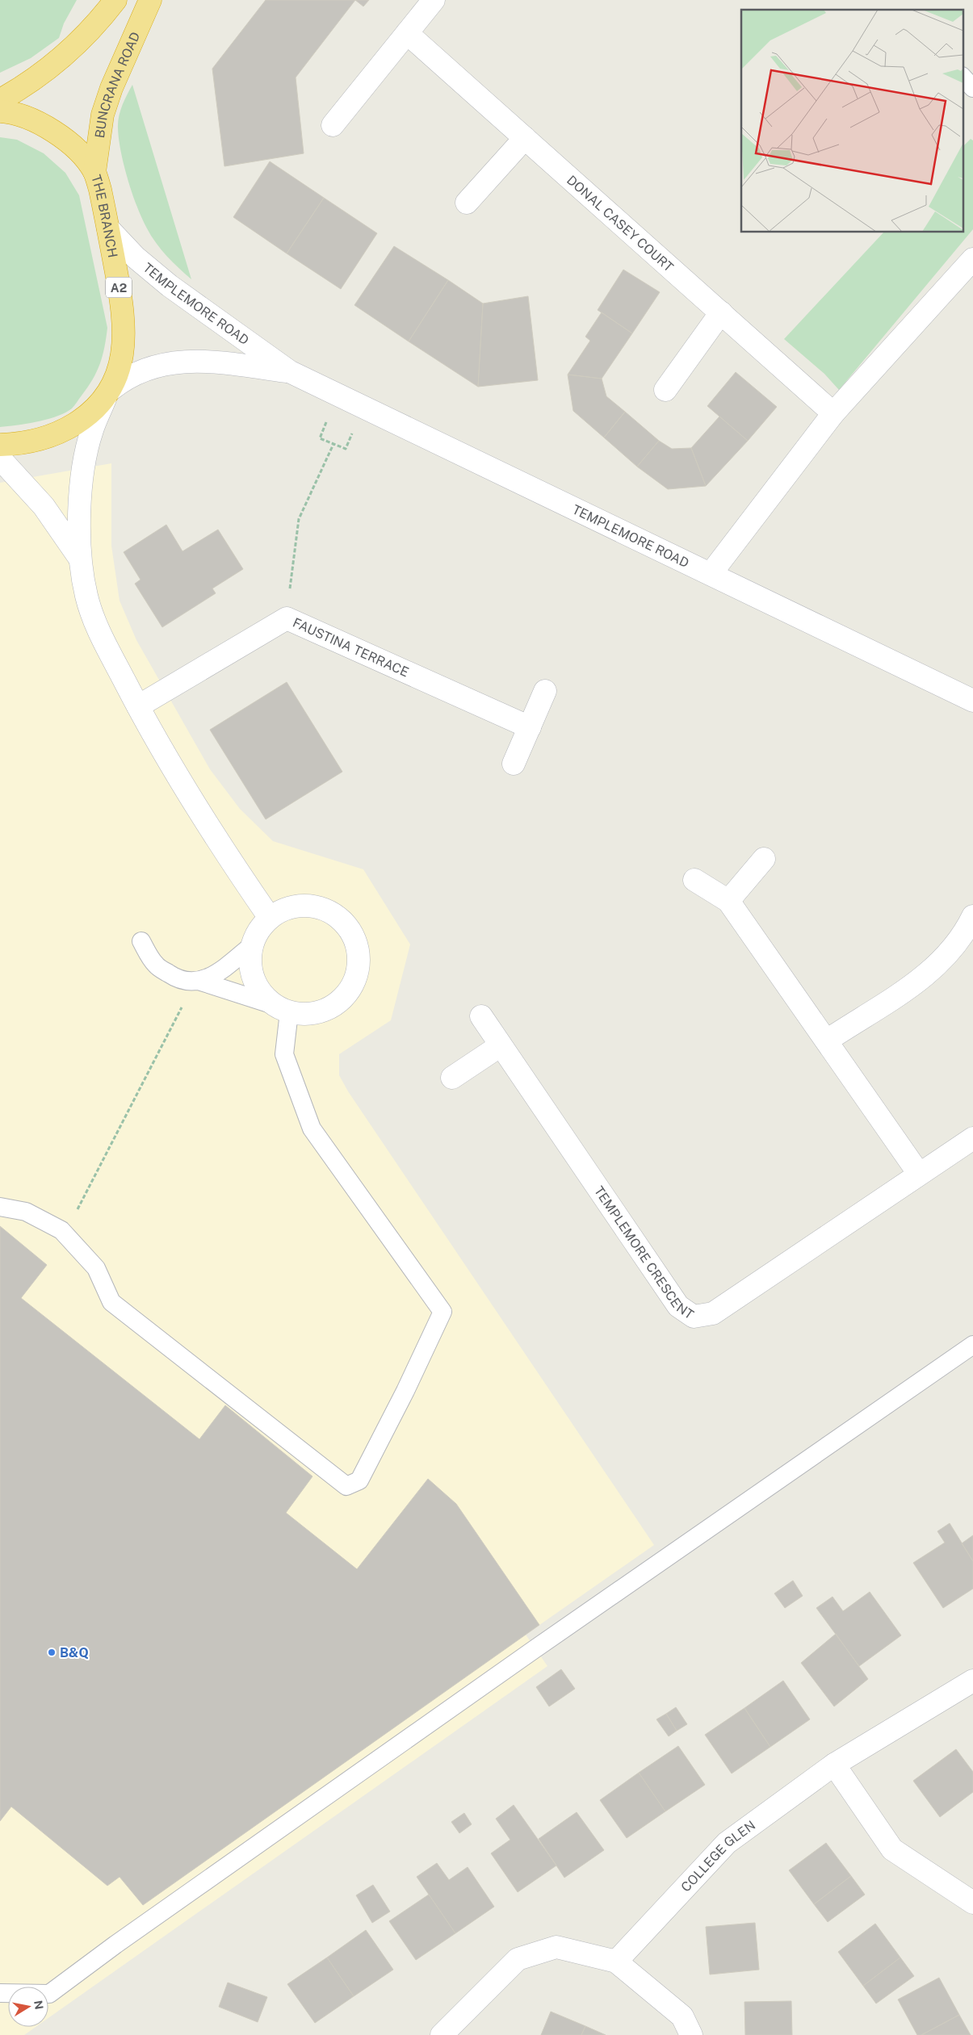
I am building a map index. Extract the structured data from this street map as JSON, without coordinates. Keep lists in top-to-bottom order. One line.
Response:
{"streets":{"highway":["BUNCRANA ROAD","THE BRANCH","A2"],"street":["DONAL CASEY COURT","TEMPLEMORE ROAD","FAUSTINA TERRACE","TEMPLEMORE CRESCENT","COLLEGE GLEN"]},"crossings":[["BUNCRANA ROAD","THE BRANCH"],["THE BRANCH","TEMPLEMORE ROAD"]],"places":["B&Q"],"north":"right"}
